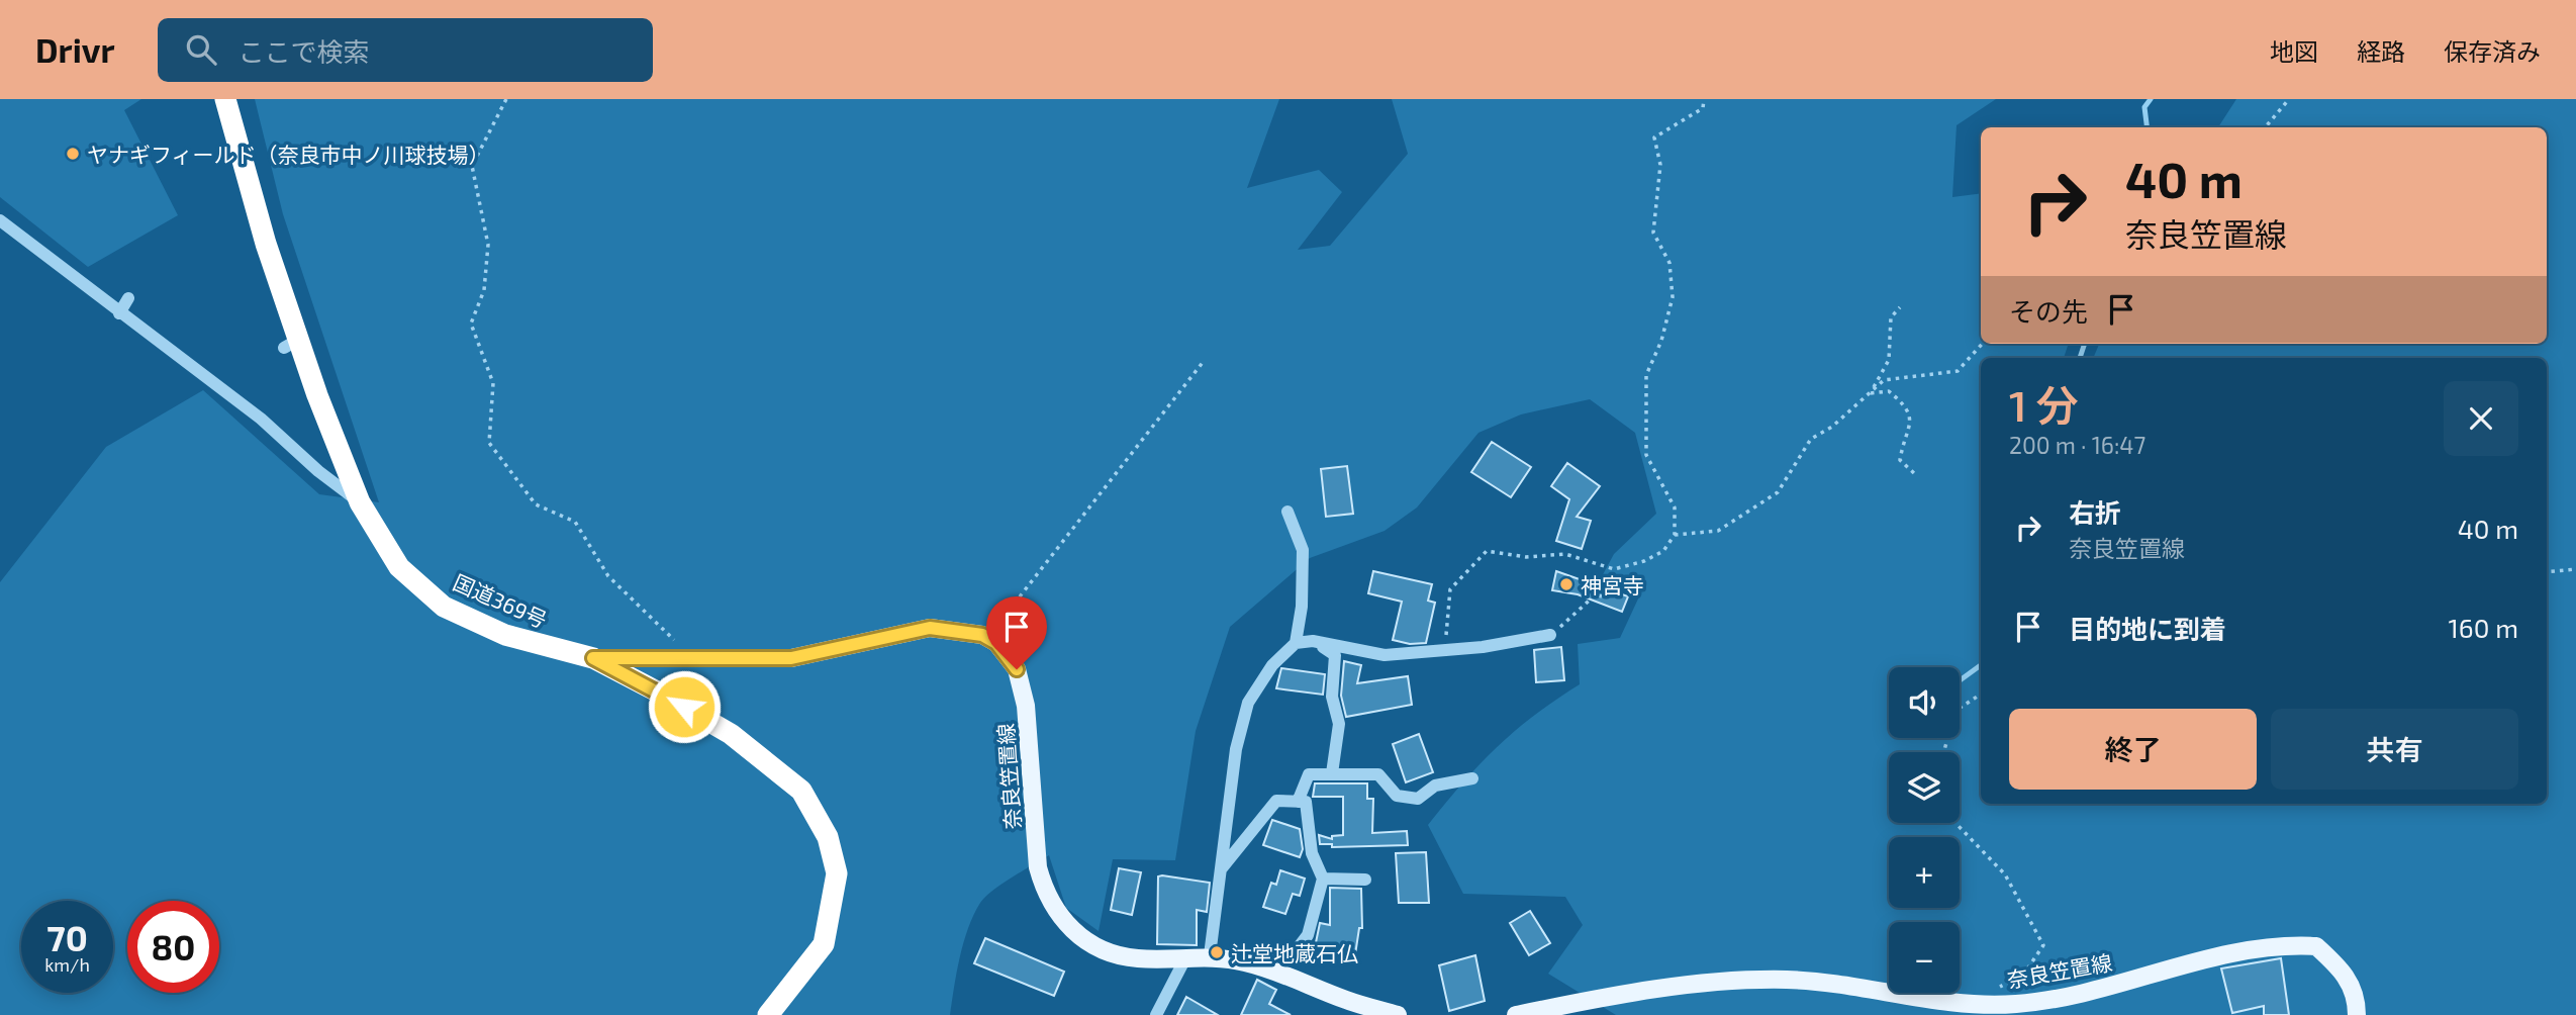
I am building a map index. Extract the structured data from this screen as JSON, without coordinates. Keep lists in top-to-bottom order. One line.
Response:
{"streets":{"highway":["国道369号"],"main road":["奈良笠置線"]},"places":["ヤナギフィールド（奈良市中ノ川球技場）","神宮寺","辻堂地蔵石仏"],"page":{"header":"Drivr","search":"ここで検索","nav":["地図","経路","保存済み"],"turn":["40 m","奈良笠置線"],"then":"その先","heading":["1 分","200 m · 16:47"],"list":[{"name":"右折","note":"奈良笠置線","value":"40 m"},{"name":"目的地に到着","value":"160 m"}],"map_buttons":["+","−"],"buttons":["終了","共有"],"speed":"70 km/h","limit":"80"}}
